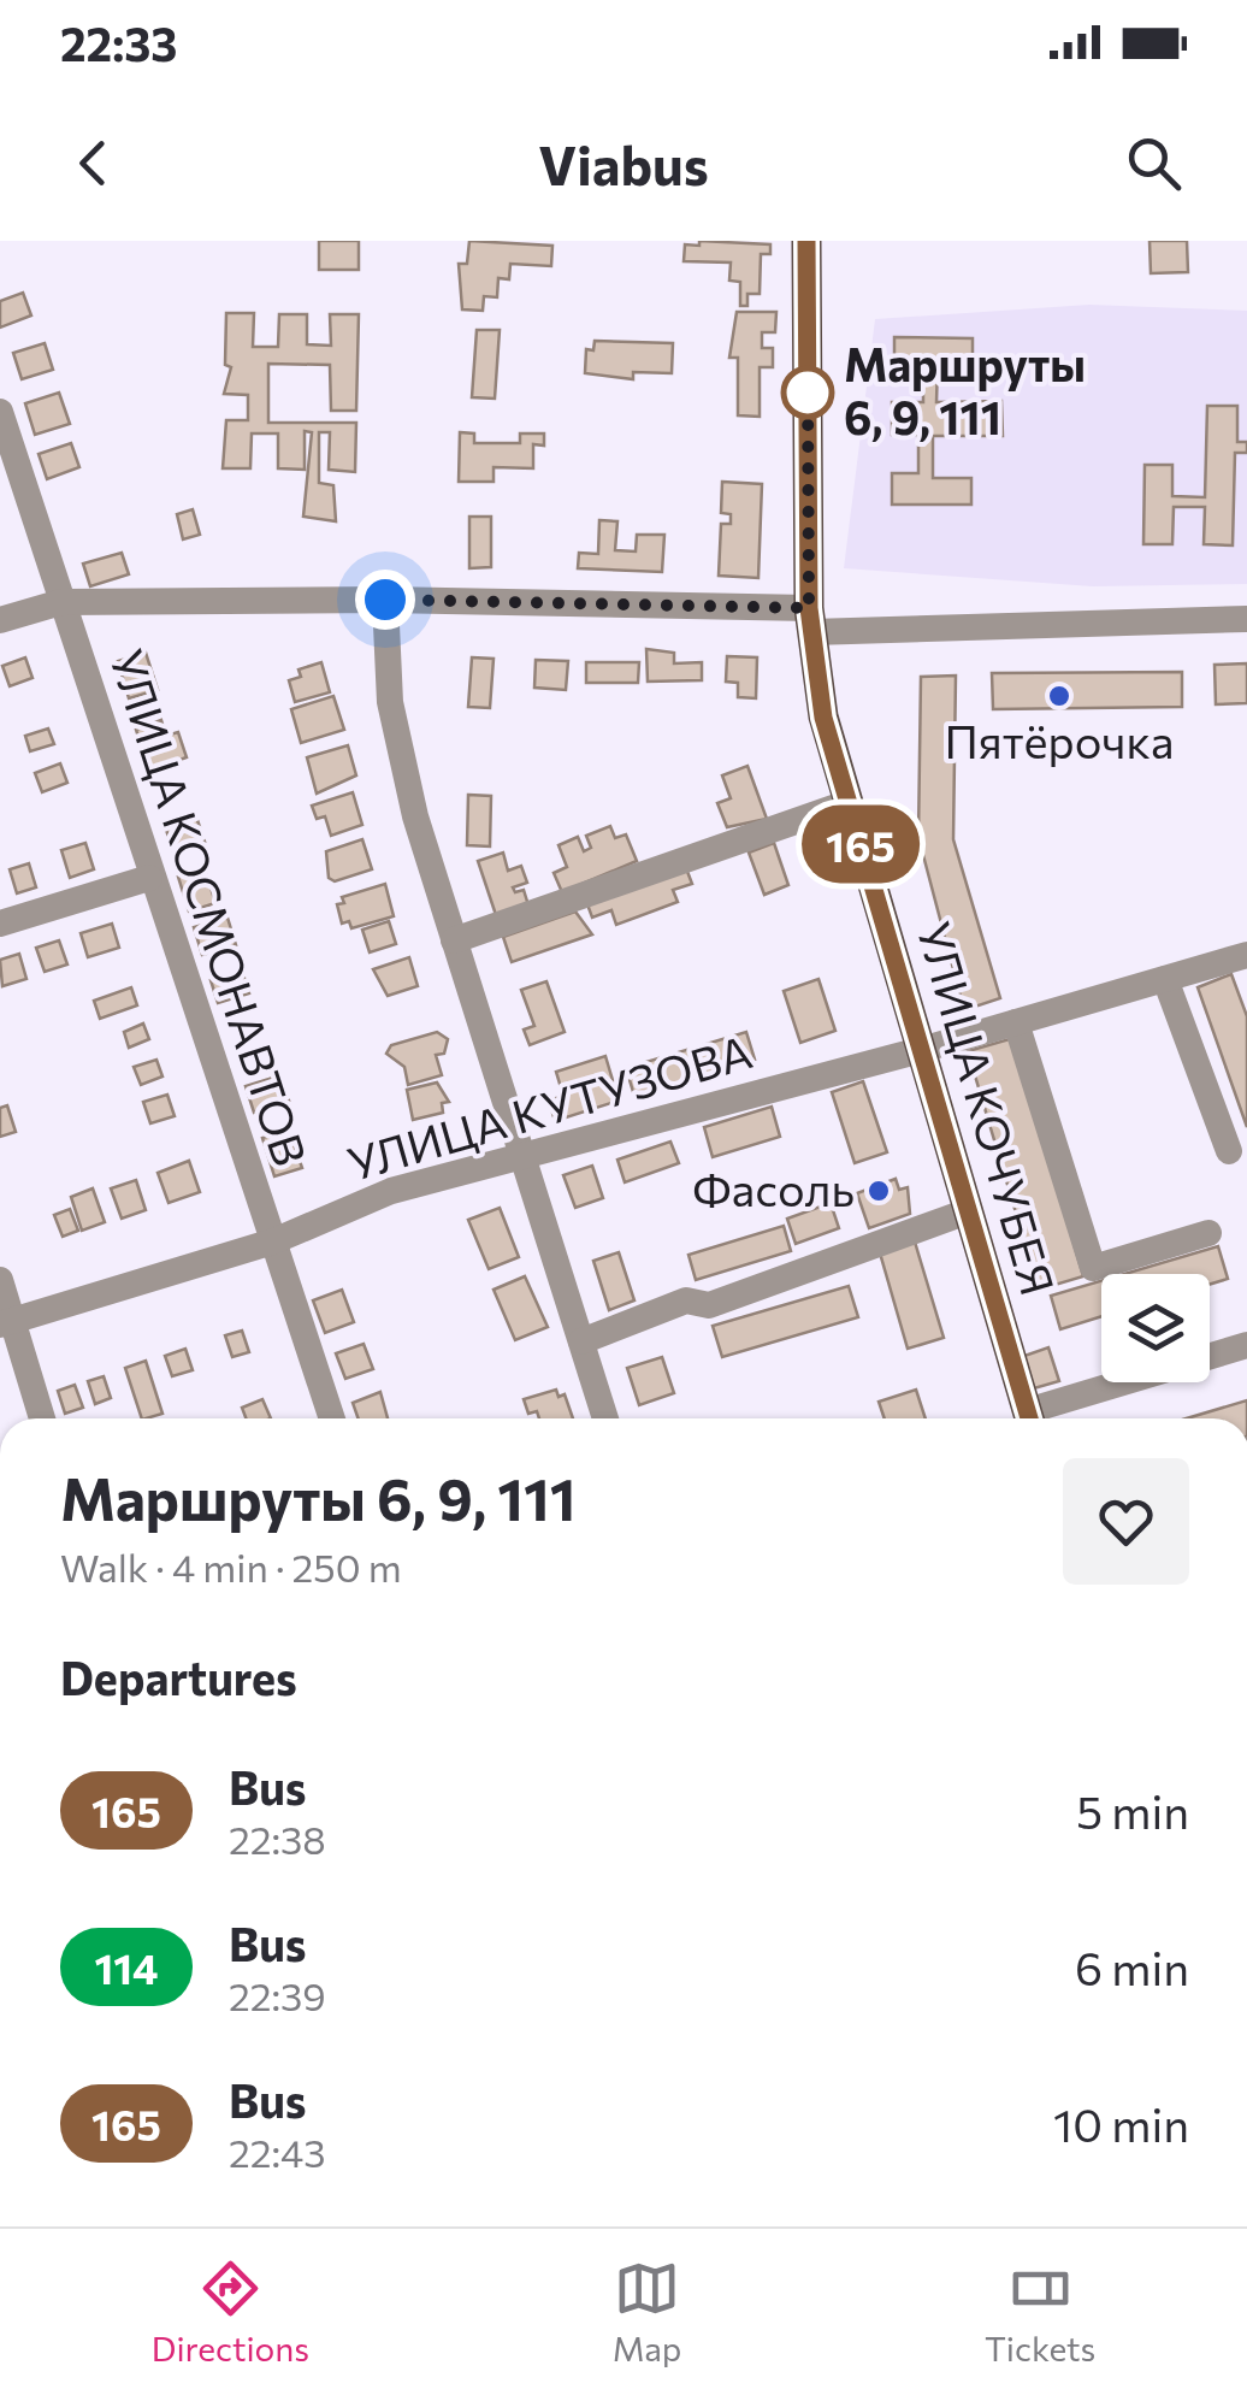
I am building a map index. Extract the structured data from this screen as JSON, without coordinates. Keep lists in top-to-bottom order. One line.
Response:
{"streets":{"main road":["УЛИЦА КОЧУБЕЯ"],"street":["УЛИЦА КОСМОНАВТОВ","УЛИЦА КУТУЗОВА"]},"crossings":[["УЛИЦА КОСМОНАВТОВ","УЛИЦА КУТУЗОВА"],["УЛИЦА КУТУЗОВА","УЛИЦА КОЧУБЕЯ"]],"places":["Маршруты 6, 9, 111","Пятёрочка","Фасоль"],"lines":["bus line 165"],"page":{"status":"22:33","header":"Viabus","on_map":"165","heading":[["Маршруты 6, 9, 111","Walk · 4 min · 250 m"],"Departures"],"list":[{"mark":"165","name":"Bus","note":"22:38","value":"5 min"},{"mark":"114","name":"Bus","note":"22:39","value":"6 min"},{"mark":"165","name":"Bus","note":"22:43","value":"10 min"}],"tabs":["Directions","Map","Tickets"]}}
